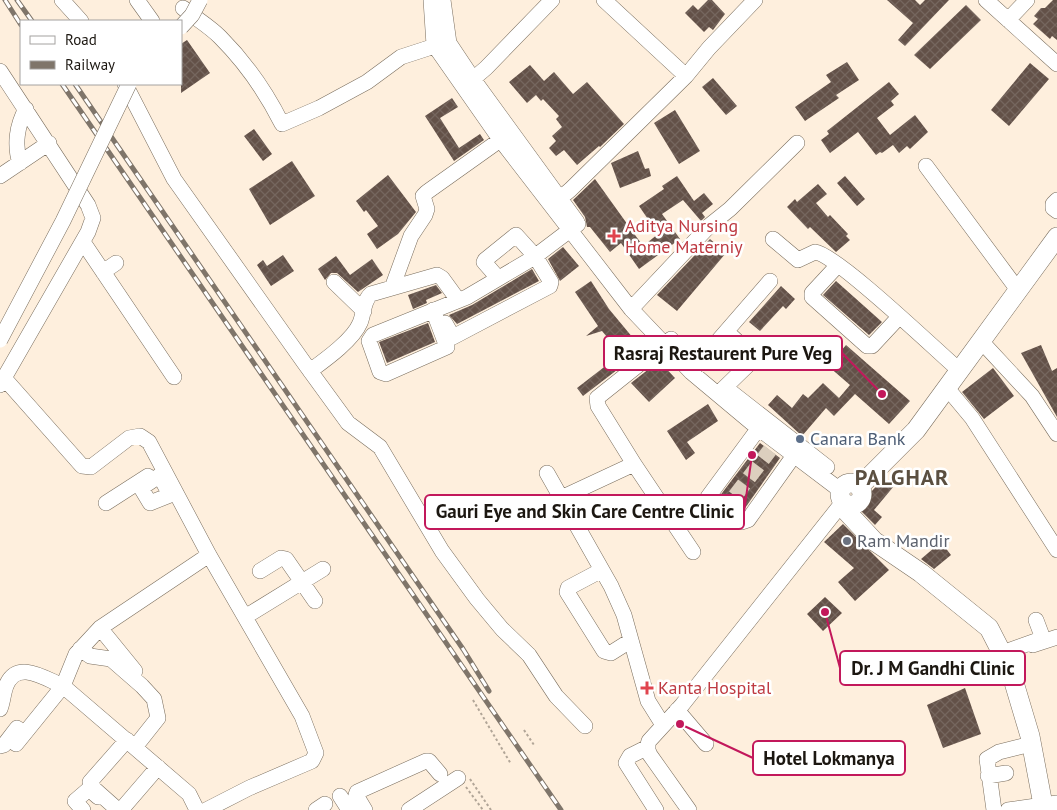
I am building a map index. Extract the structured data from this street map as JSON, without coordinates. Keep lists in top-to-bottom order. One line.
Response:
{"districts":["PALGHAR"],"places":{"health":["Aditya Nursing Home Materniy","Kanta Hospital"],"other":["Rasraj Restaurent Pure Veg","Canara Bank","Gauri Eye and Skin Care Centre Clinic","Ram Mandir","Dr. J M Gandhi Clinic","Hotel Lokmanya"]},"legend":["Road","Railway"]}
